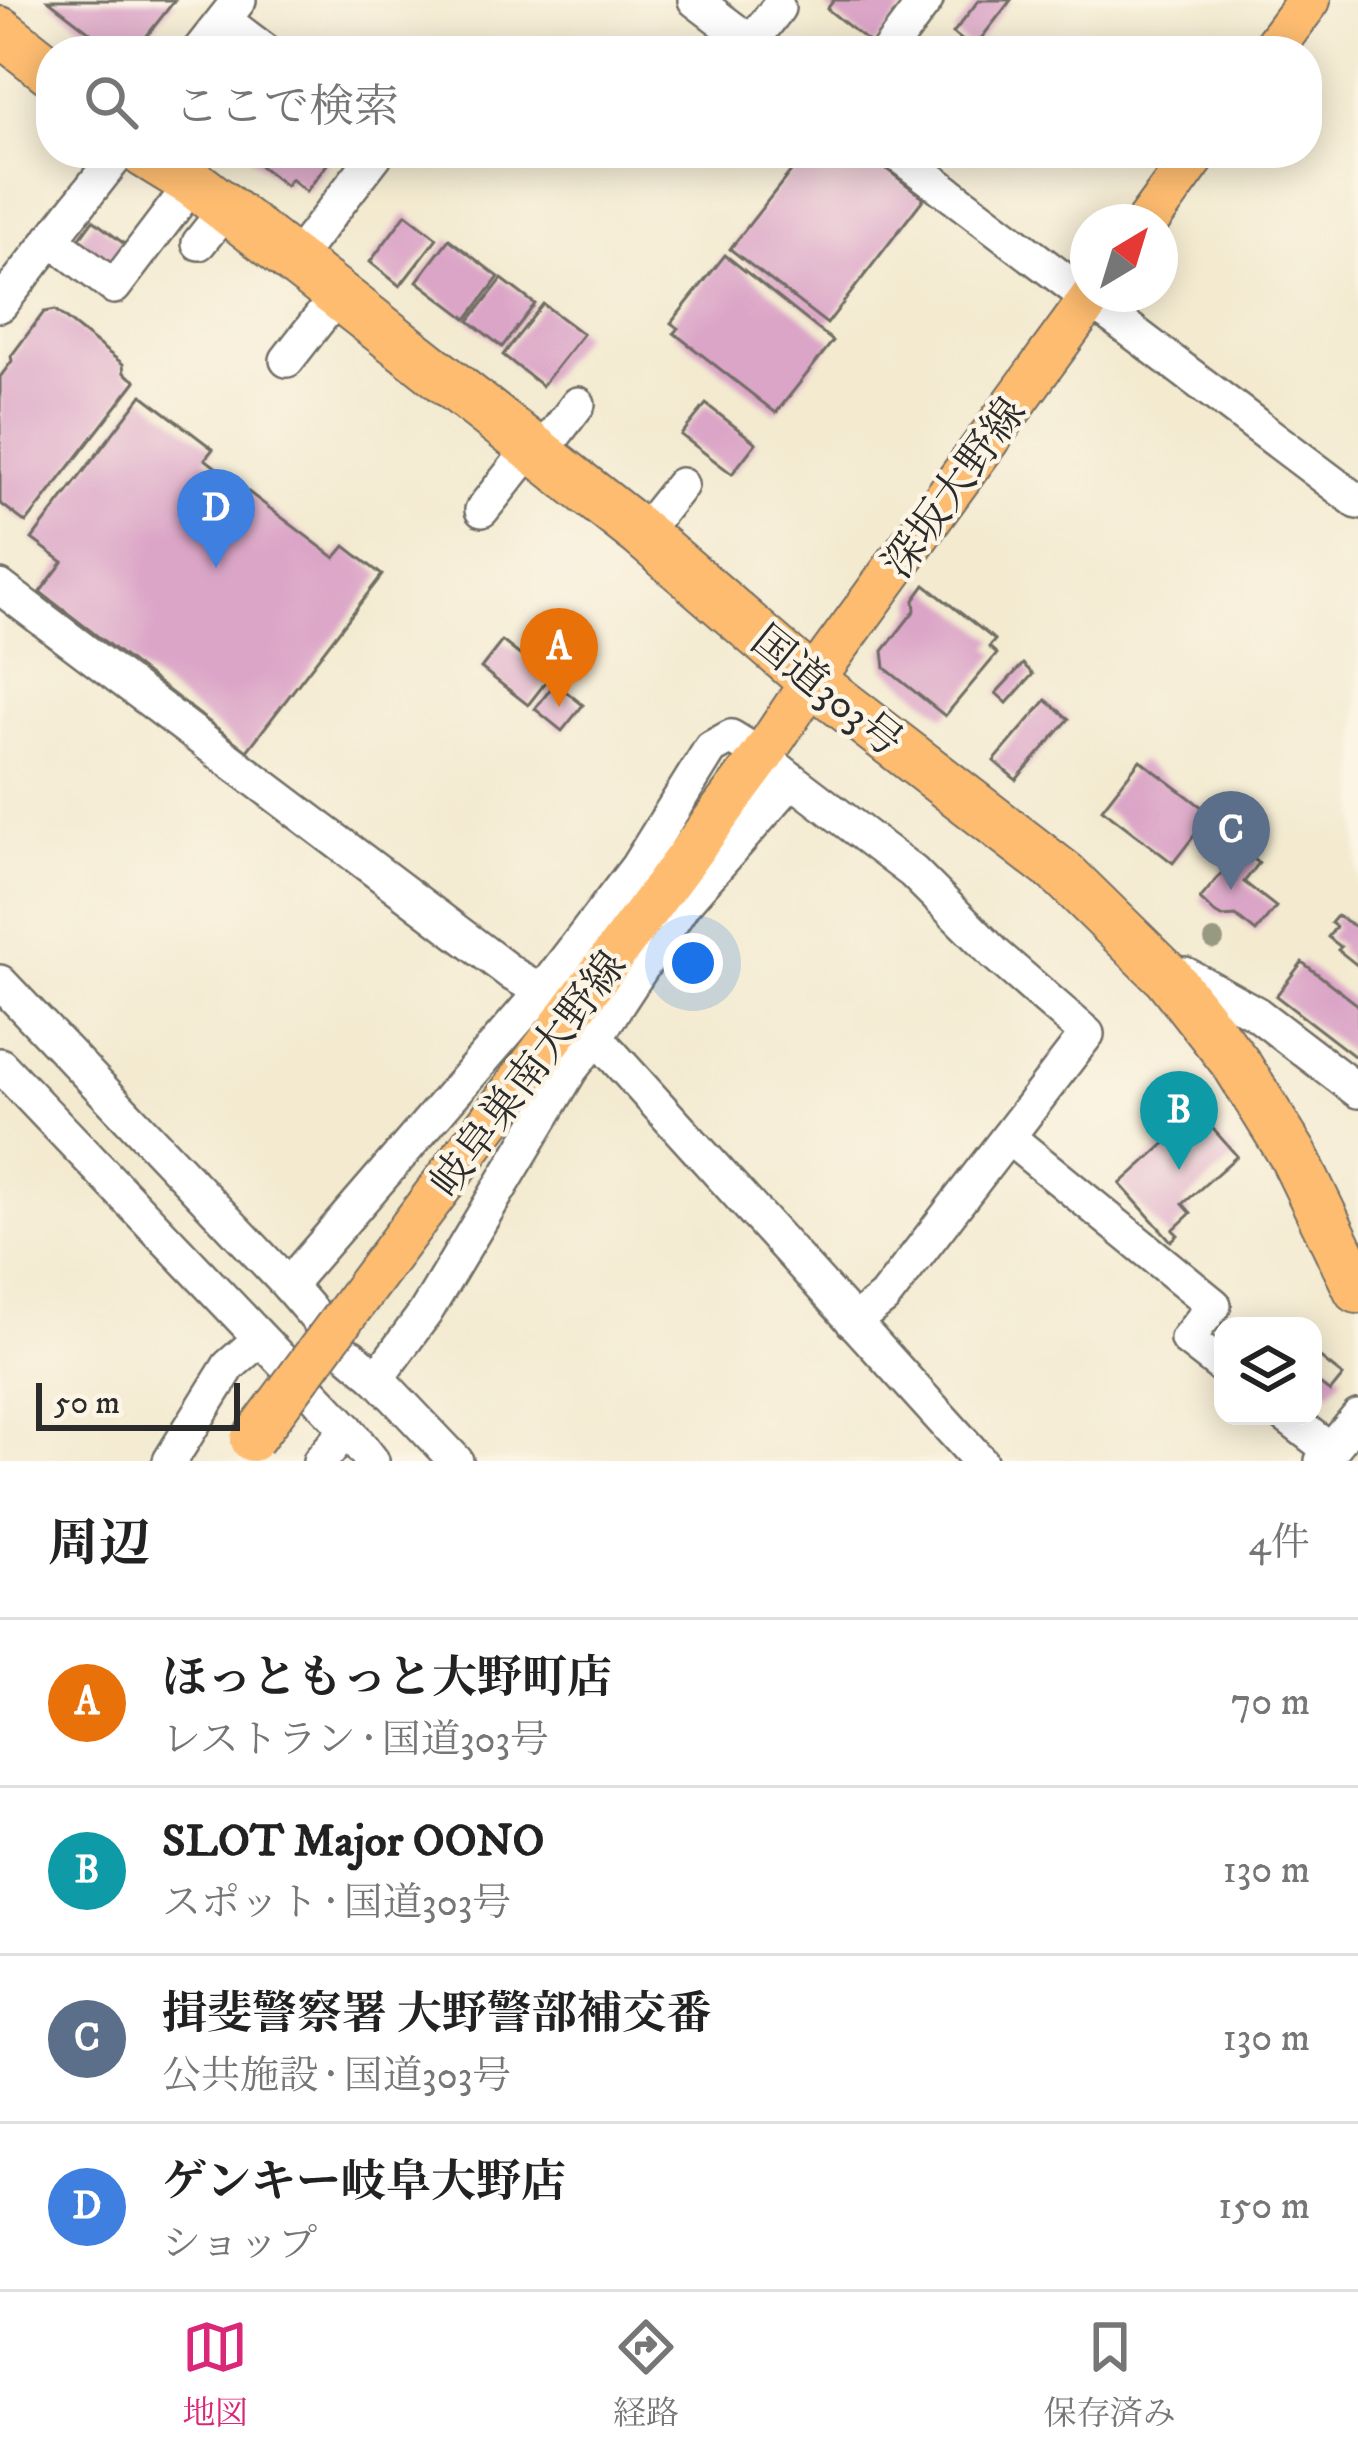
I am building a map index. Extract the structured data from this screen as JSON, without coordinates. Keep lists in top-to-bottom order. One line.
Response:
{"streets":{"highway":["国道303号"],"main road":["深坂大野線","岐阜巣南大野線"]},"crossings":[["深坂大野線","国道303号"],["深坂大野線","岐阜巣南大野線"],["国道303号","岐阜巣南大野線"]],"scale_bar":"50 m","north":"top right","page":{"search":"ここで検索","pins":["D","A","C","B"],"scale":"50 m","heading":["周辺","4件"],"list":[{"mark":"A","name":"ほっともっと大野町店","note":"レストラン · 国道303号","value":"70 m"},{"mark":"B","name":"SLOT Major OONO","note":"スポット · 国道303号","value":"130 m"},{"mark":"C","name":"揖斐警察署 大野警部補交番","note":"公共施設 · 国道303号","value":"130 m"},{"mark":"D","name":"ゲンキー岐阜大野店","note":"ショップ","value":"150 m"}],"nav":["地図","経路","保存済み"]}}
